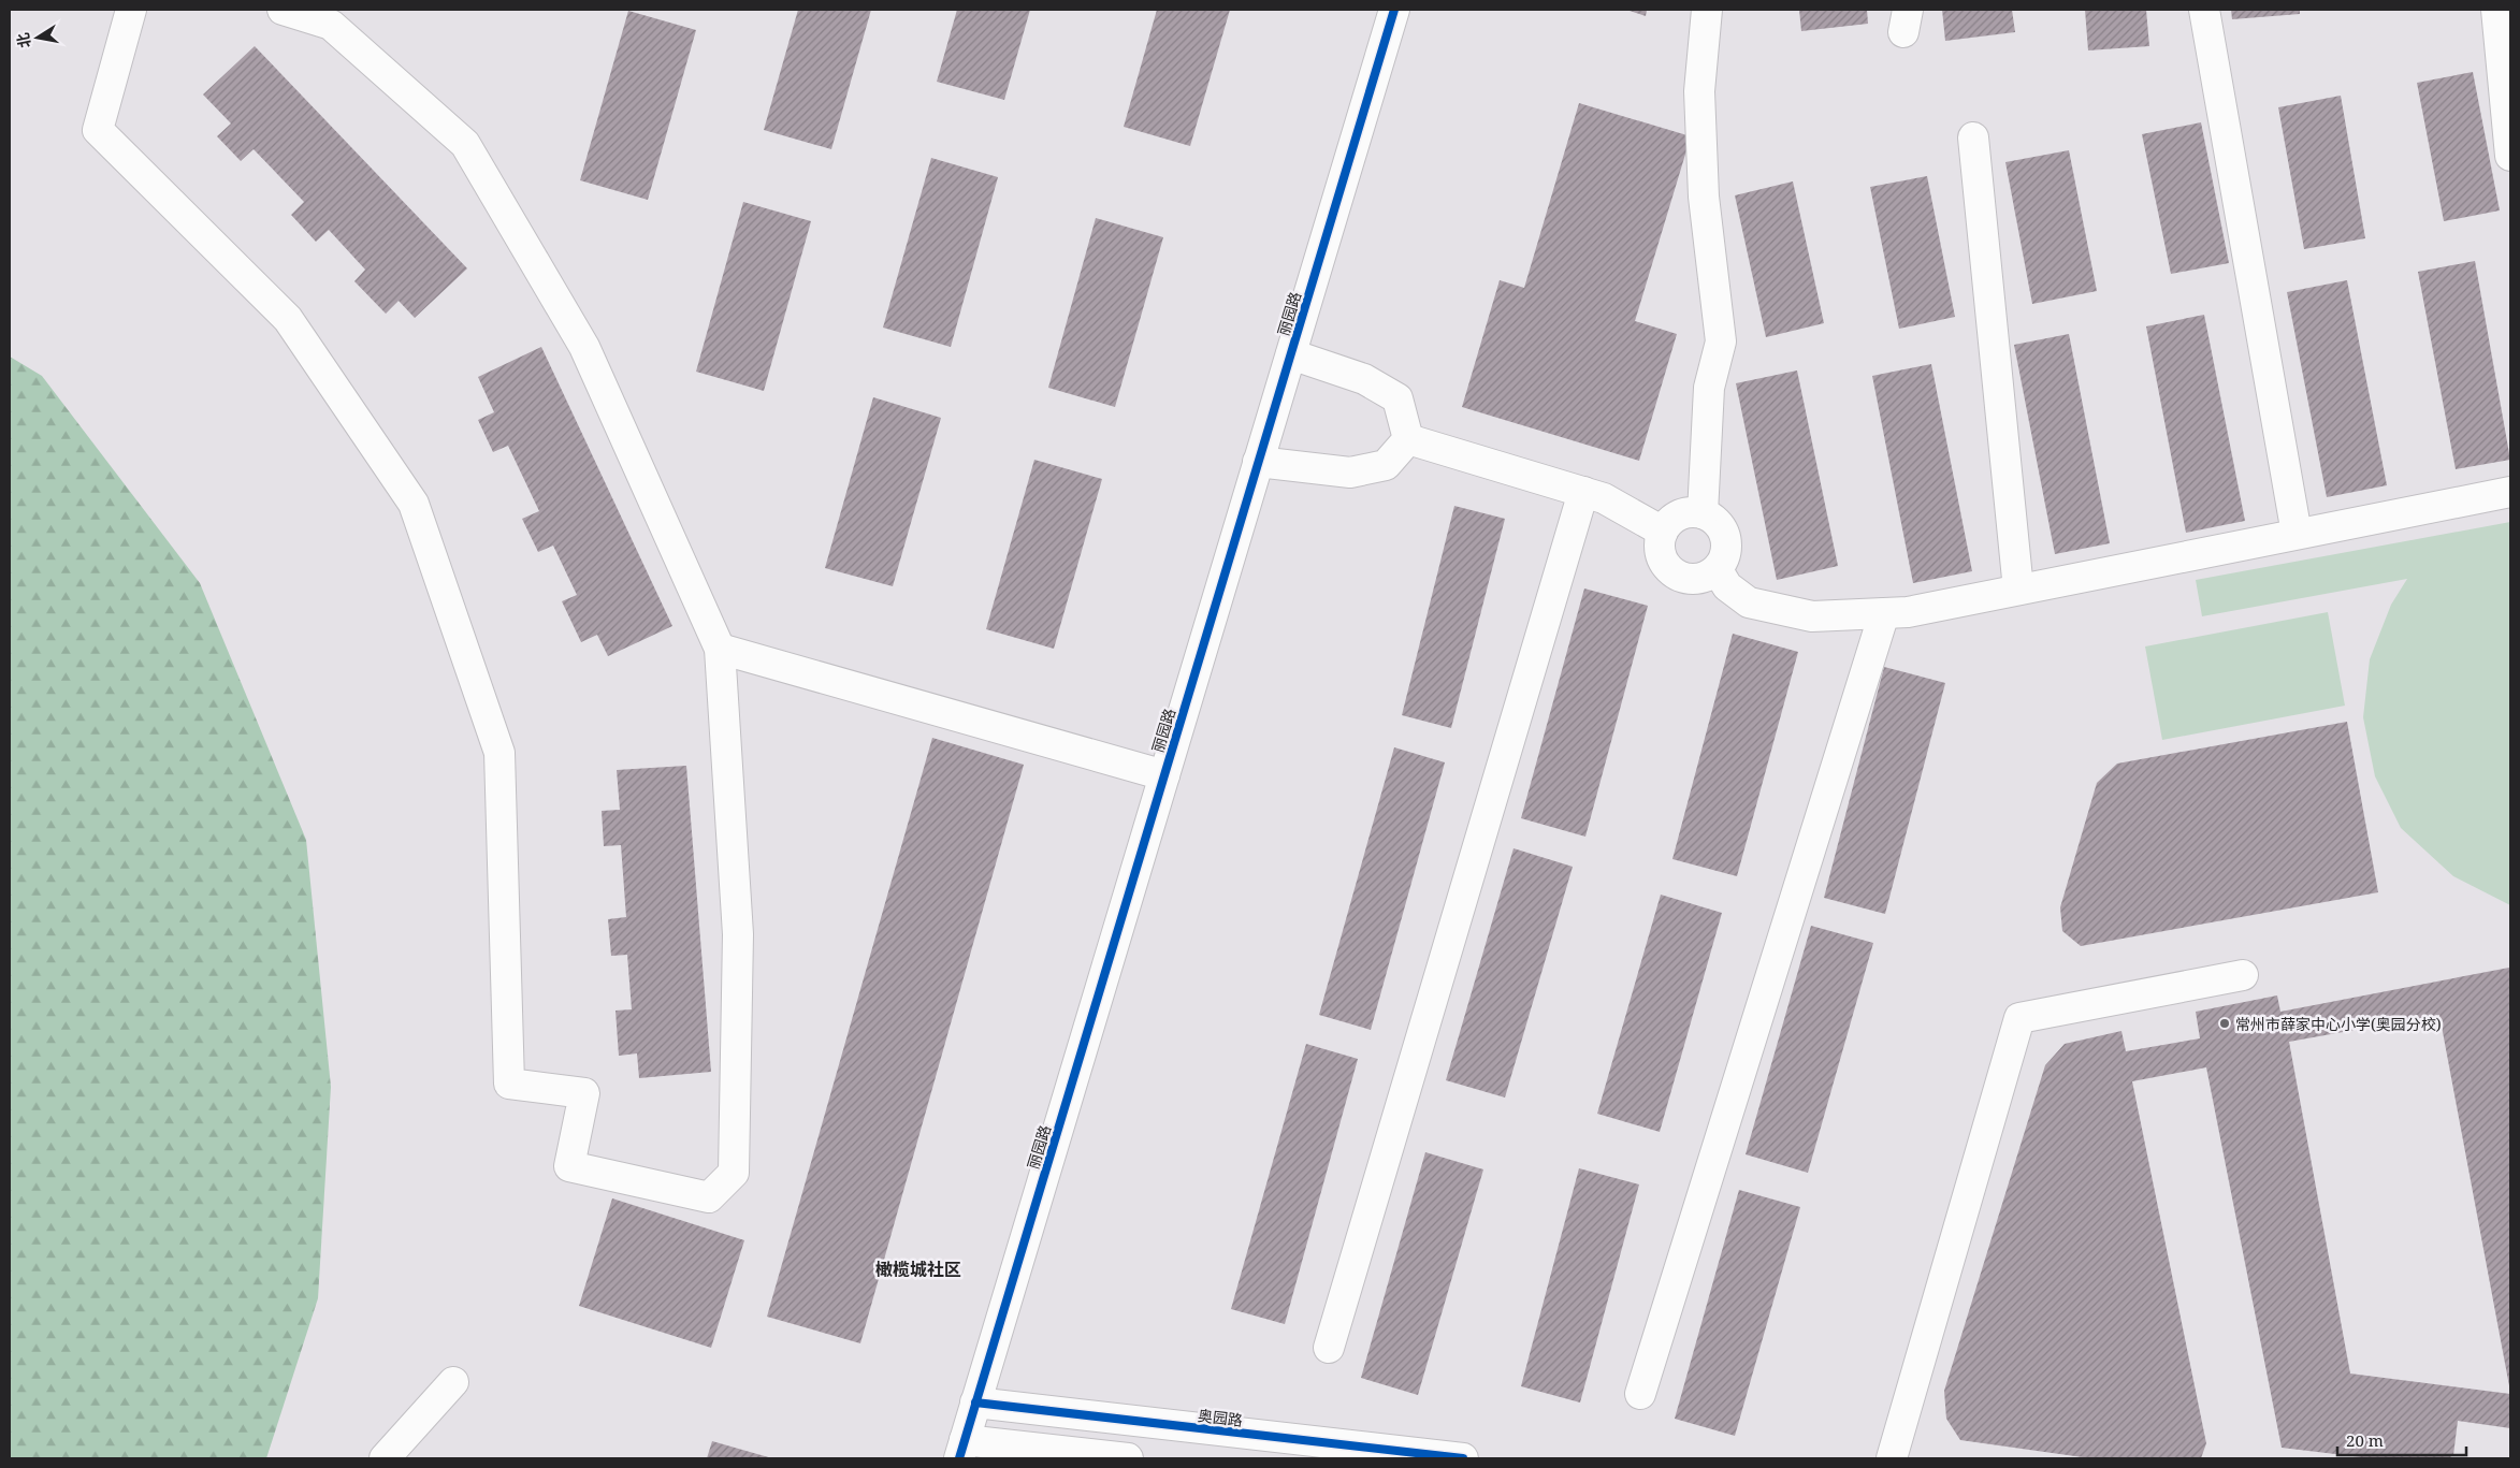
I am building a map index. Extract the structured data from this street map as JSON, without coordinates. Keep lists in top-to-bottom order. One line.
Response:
{"streets":{"street":["丽园路","奥园路"]},"crossings":[["丽园路","奥园路"]],"districts":["橄榄城社区"],"places":["常州市薛家中心小学(奥园分校)"],"scale_bar":"20 m","north":"left"}
